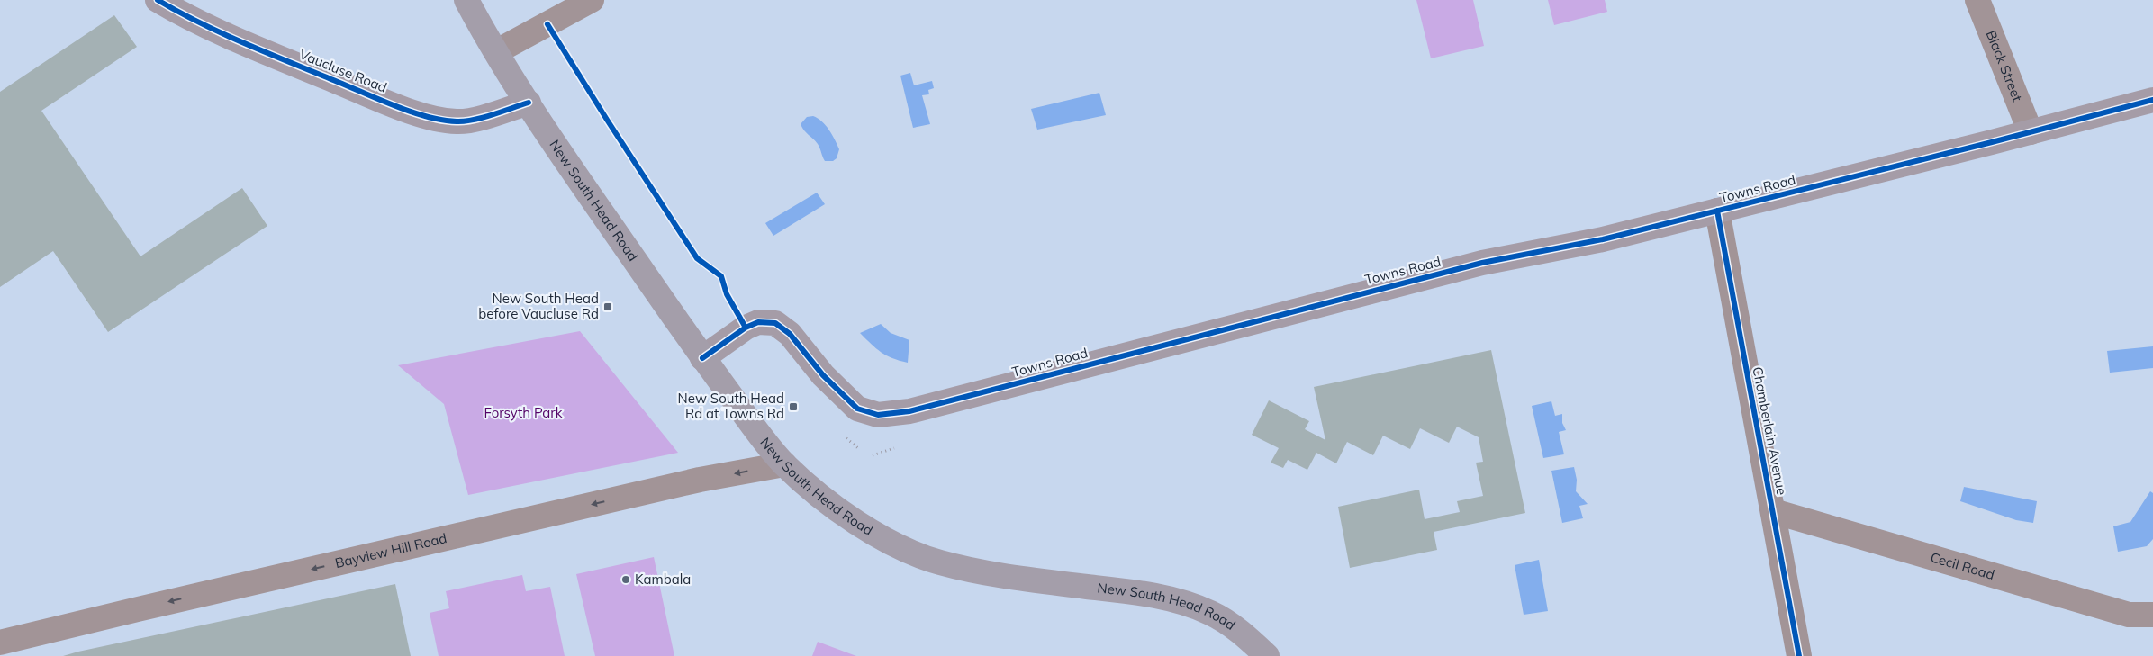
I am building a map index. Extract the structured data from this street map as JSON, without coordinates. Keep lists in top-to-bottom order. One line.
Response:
{"streets":{"main road":["New South Head Road"],"street":["Black Street","Vaucluse Road","Towns Road","Chamberlain Avenue","Bayview Hill Road","Cecil Road"]},"crossings":[["Black Street","Towns Road"],["Vaucluse Road","New South Head Road"],["Towns Road","New South Head Road"],["Towns Road","Chamberlain Avenue"],["New South Head Road","Bayview Hill Road"],["Chamberlain Avenue","Cecil Road"]],"one_way":["Bayview Hill Road"],"parks":["Forsyth Park"],"places":{"transit":["New South Head before Vaucluse Rd","New South Head Rd at Towns Rd"],"other":["Kambala"]}}
